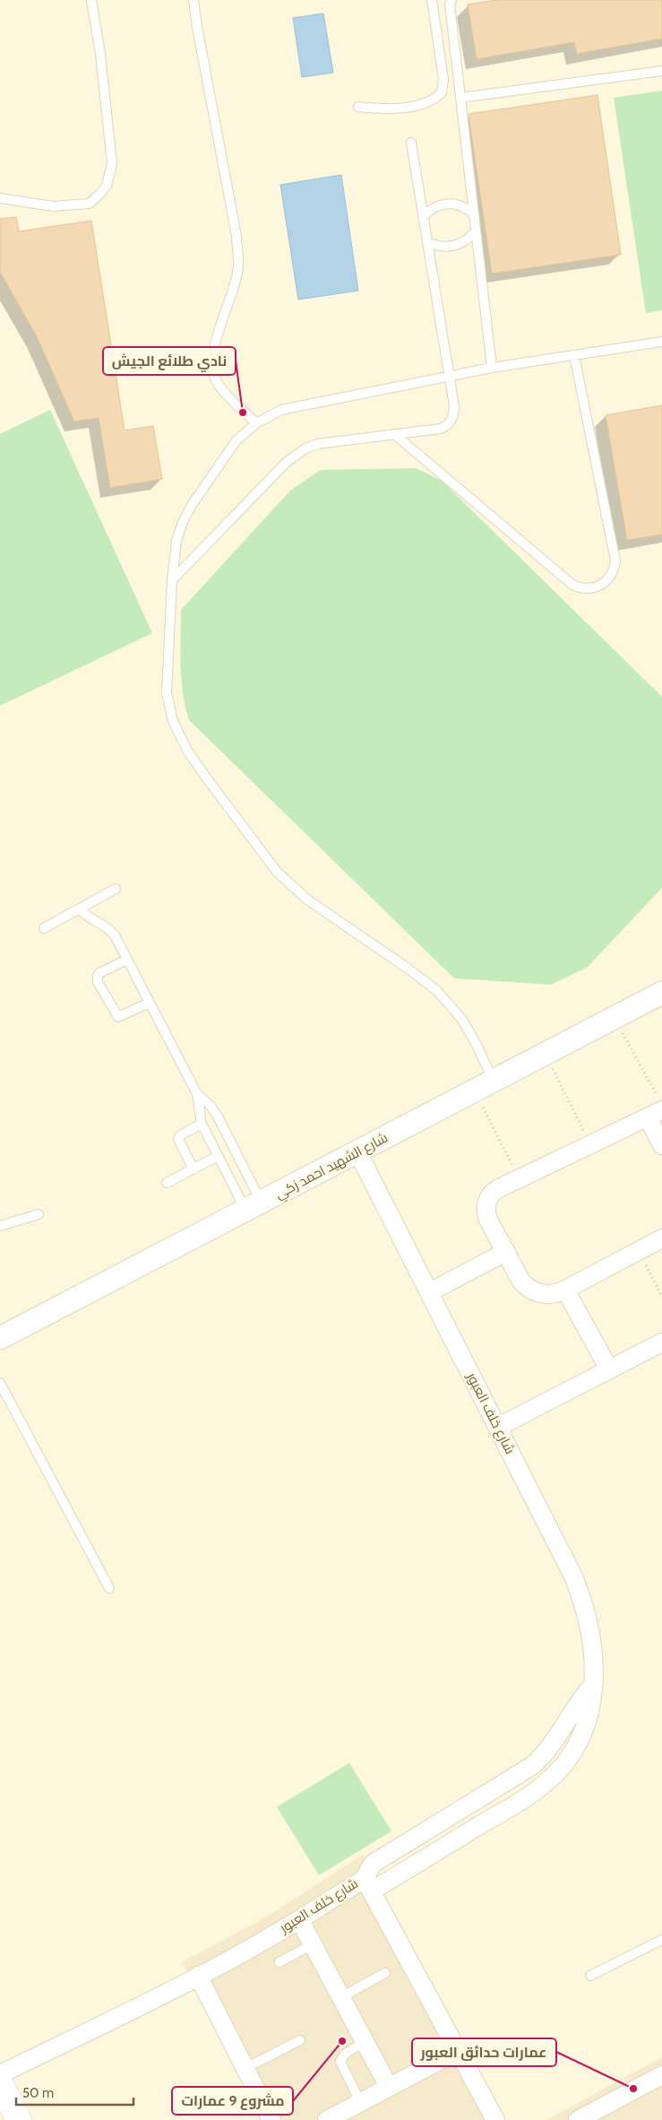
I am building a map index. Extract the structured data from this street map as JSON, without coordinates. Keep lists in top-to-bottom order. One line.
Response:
{"streets":{"street":["شارع الشهيد احمد زكي","شارع خلف العبور"]},"crossings":[["شارع الشهيد احمد زكي","شارع خلف العبور"]],"places":["نادي طلائع الجيش","مشروع 9 عمارات","عمارات حدائق العبور"],"scale_bar":"50 m"}
